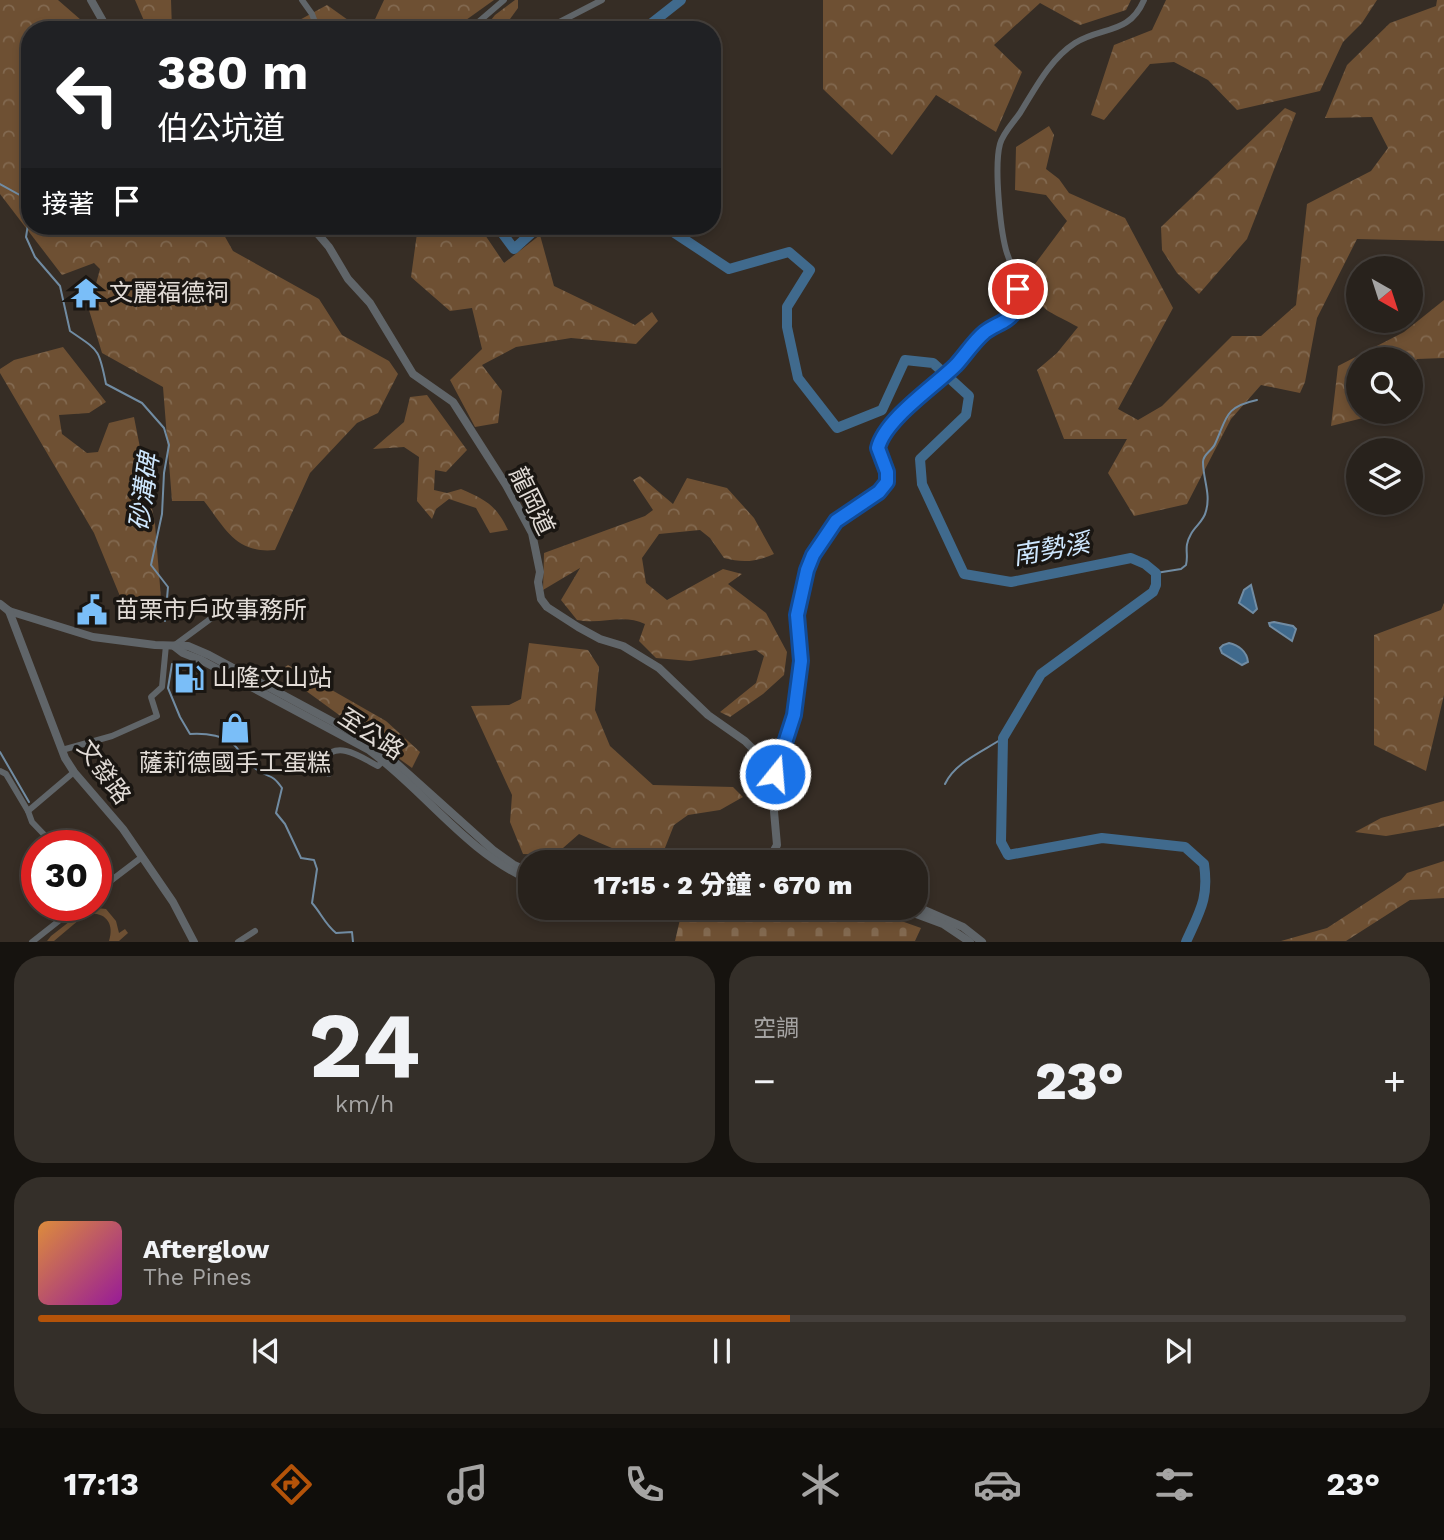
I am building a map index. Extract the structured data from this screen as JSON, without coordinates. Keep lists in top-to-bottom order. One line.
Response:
{"streets":{"street":["龍岡道","至公路","文發路"]},"crossings":[["至公路","文發路"]],"water":["砂溝碑","南勢溪"],"places":{"temple":["文麗福德祠"],"public building":["苗栗市戶政事務所"],"fuel station":["山隆文山站"],"shop":["薩莉德國手工蛋糕"]},"north":"bottom right","page":{"turn":["380 m","伯公坑道"],"then":"接著","limit":"30","trip":"17:15 · 2 分鐘 · 670 m","tile":[["24","km/h"],"空調"],"heat":["−","23°","+"],"song":["Afterglow","The Pines"],"tabs":["17:13","23°"]}}
